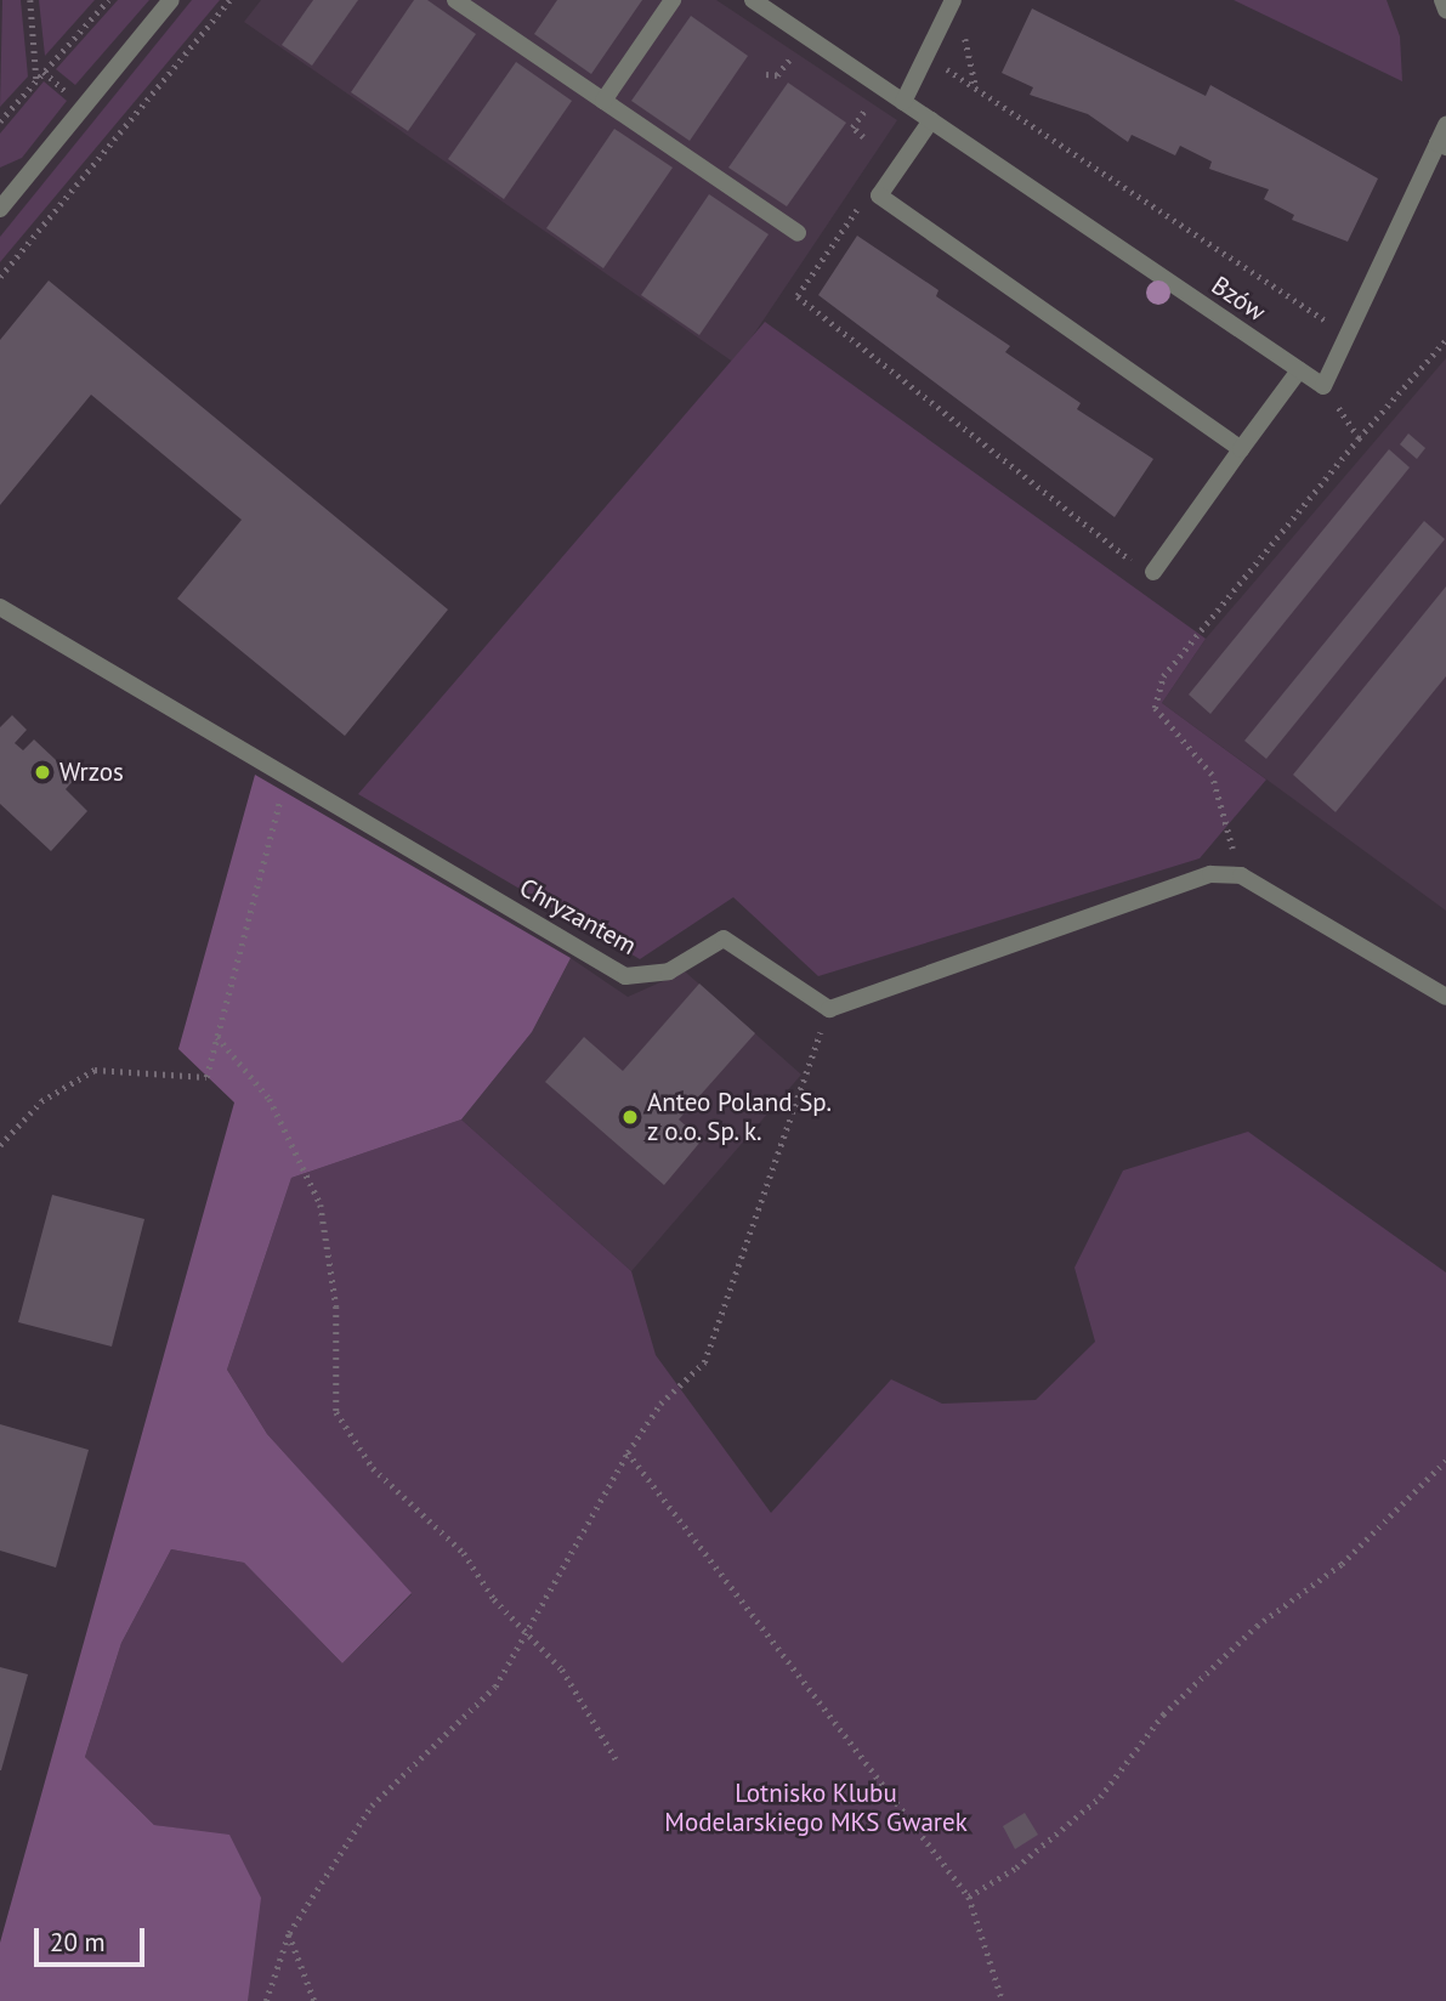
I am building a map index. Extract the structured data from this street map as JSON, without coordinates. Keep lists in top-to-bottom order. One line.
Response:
{"streets":{"street":["Bzów","Chryzantem"]},"parks":["Lotnisko Klubu Modelarskiego MKS Gwarek"],"places":["Wrzos","Anteo Poland Sp. z o.o. Sp. k."],"scale_bar":"20 m"}
